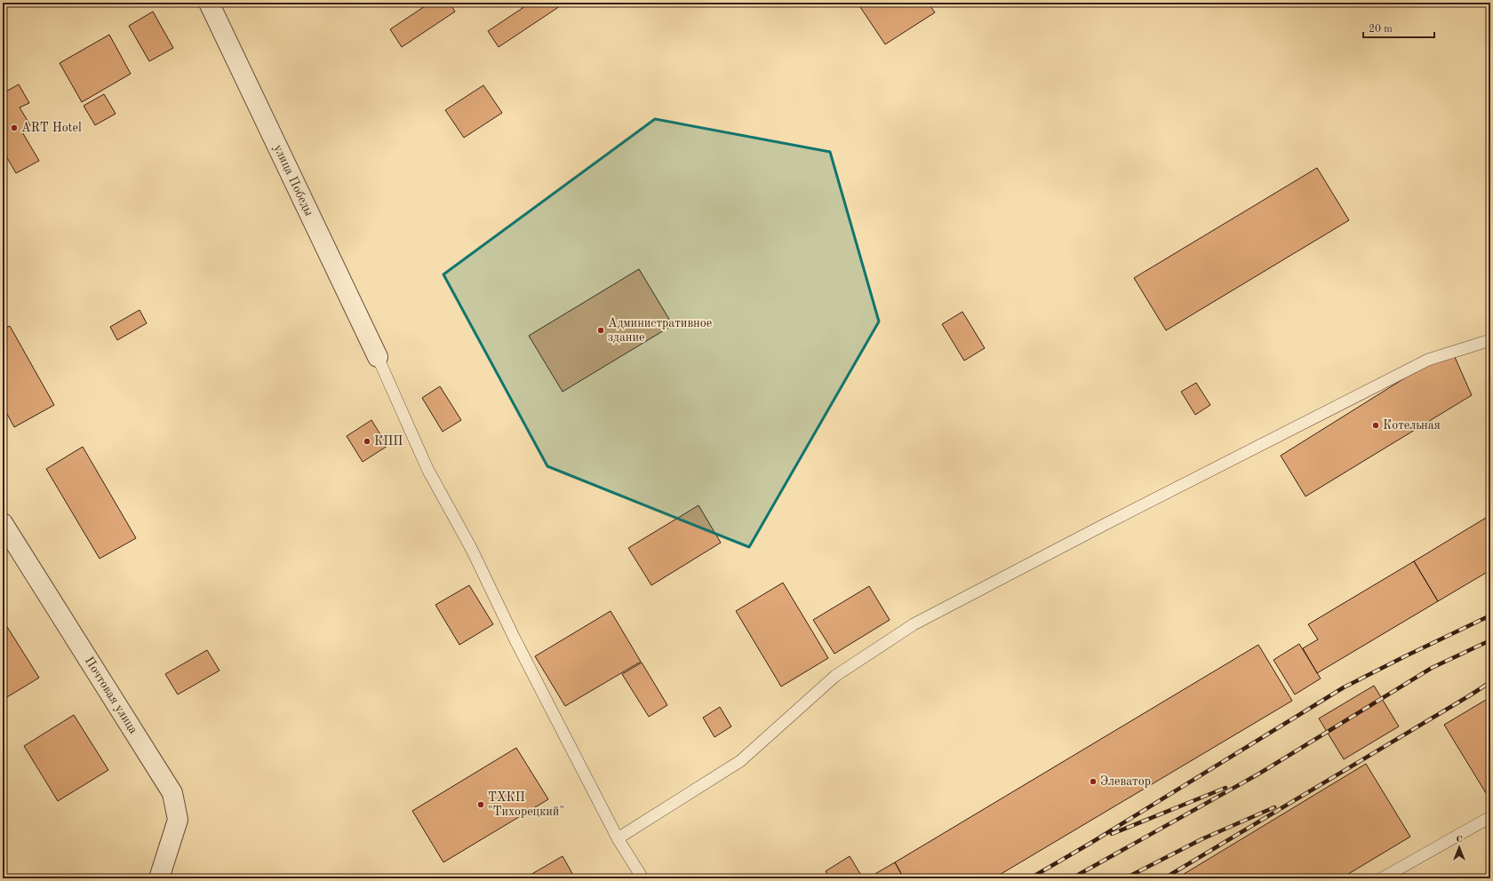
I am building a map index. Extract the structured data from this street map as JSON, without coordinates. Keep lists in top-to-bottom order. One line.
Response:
{"streets":{"street":["улица Победы","Почтовая улица"]},"places":["ART Hotel","Административное здание","Котельная","КПП","Элеватор","ТХКП \"Тихорецкий\""],"scale_bar":"20 m","north":"top"}
